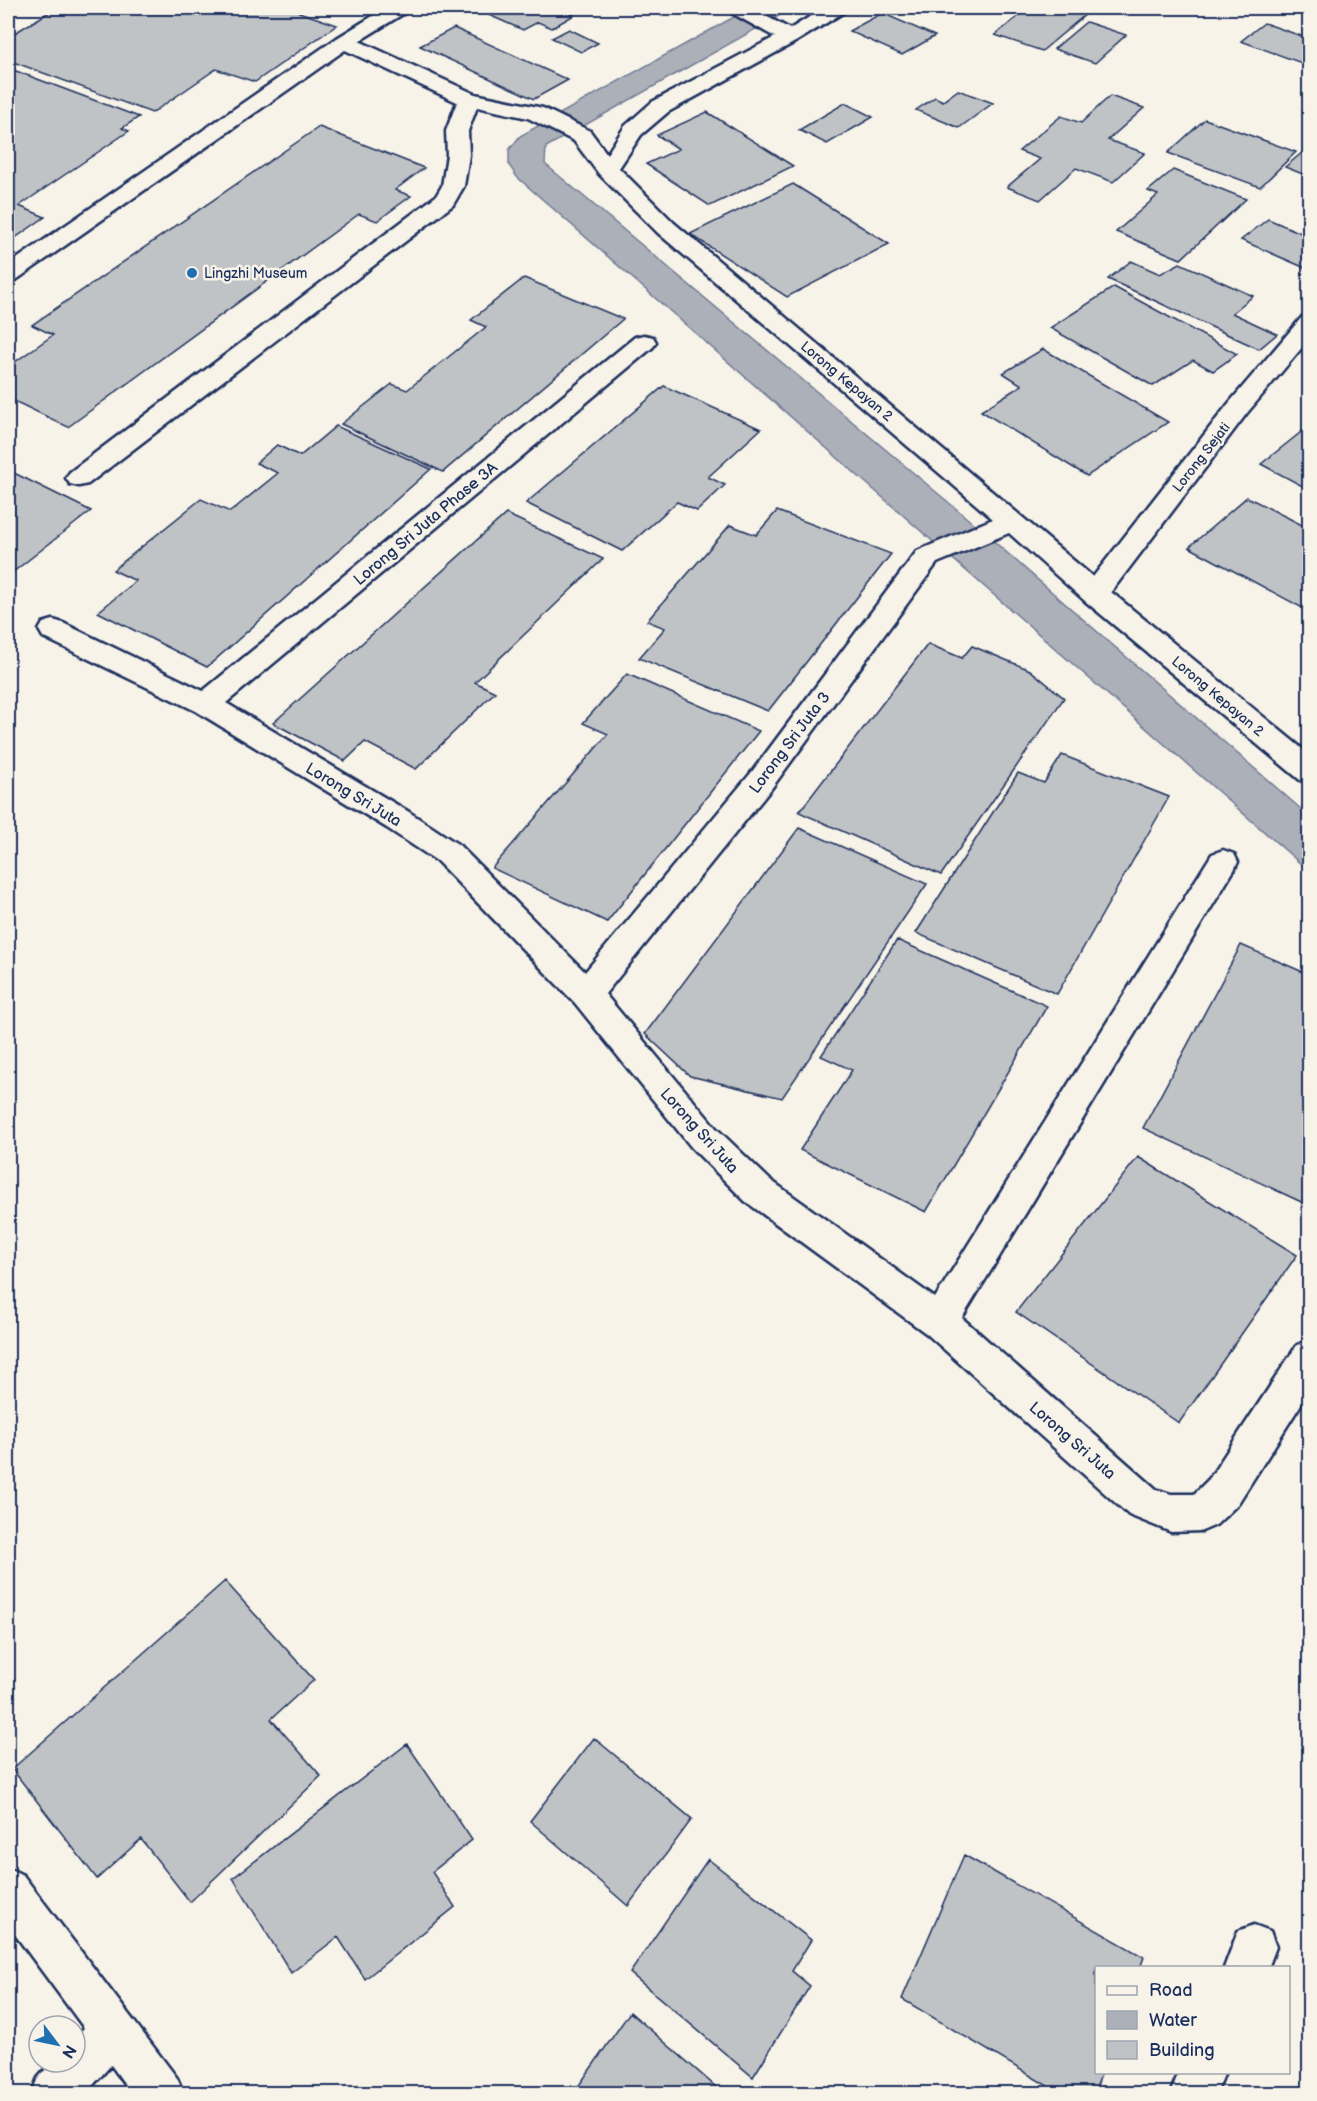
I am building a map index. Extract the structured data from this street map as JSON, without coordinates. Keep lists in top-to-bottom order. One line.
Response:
{"streets":{"street":["Lorong Kepayan 2","Lorong Sejati","Lorong Sri Juta Phase 3A","Lorong Sri Juta 3","Lorong Sri Juta"]},"crossings":[["Lorong Kepayan 2","Lorong Sejati"],["Lorong Kepayan 2","Lorong Sri Juta 3"],["Lorong Sri Juta Phase 3A","Lorong Sri Juta"],["Lorong Sri Juta 3","Lorong Sri Juta"]],"places":["Lingzhi Museum"],"legend":["Road","Water","Building"],"north":"bottom right"}
